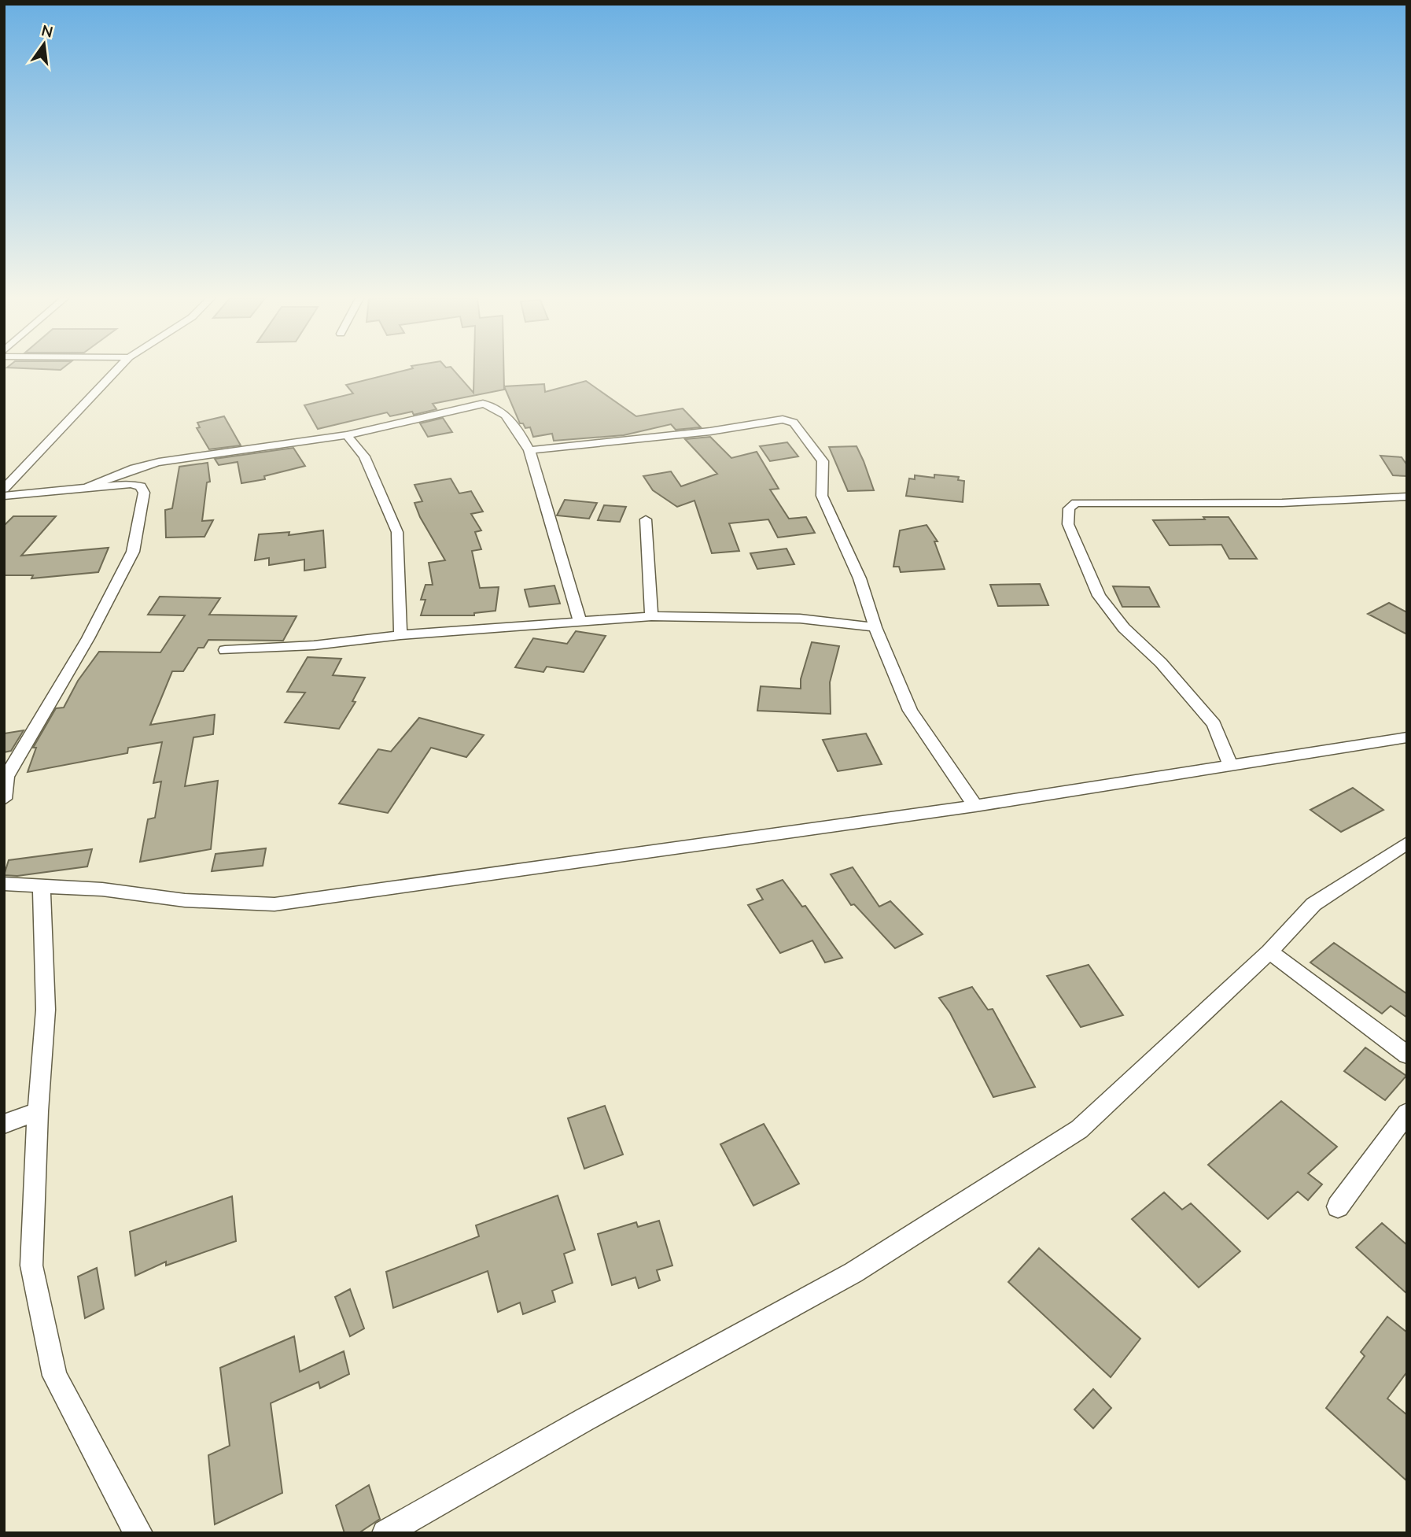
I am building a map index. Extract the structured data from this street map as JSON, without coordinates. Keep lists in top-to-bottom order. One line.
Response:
{"north":"top"}
